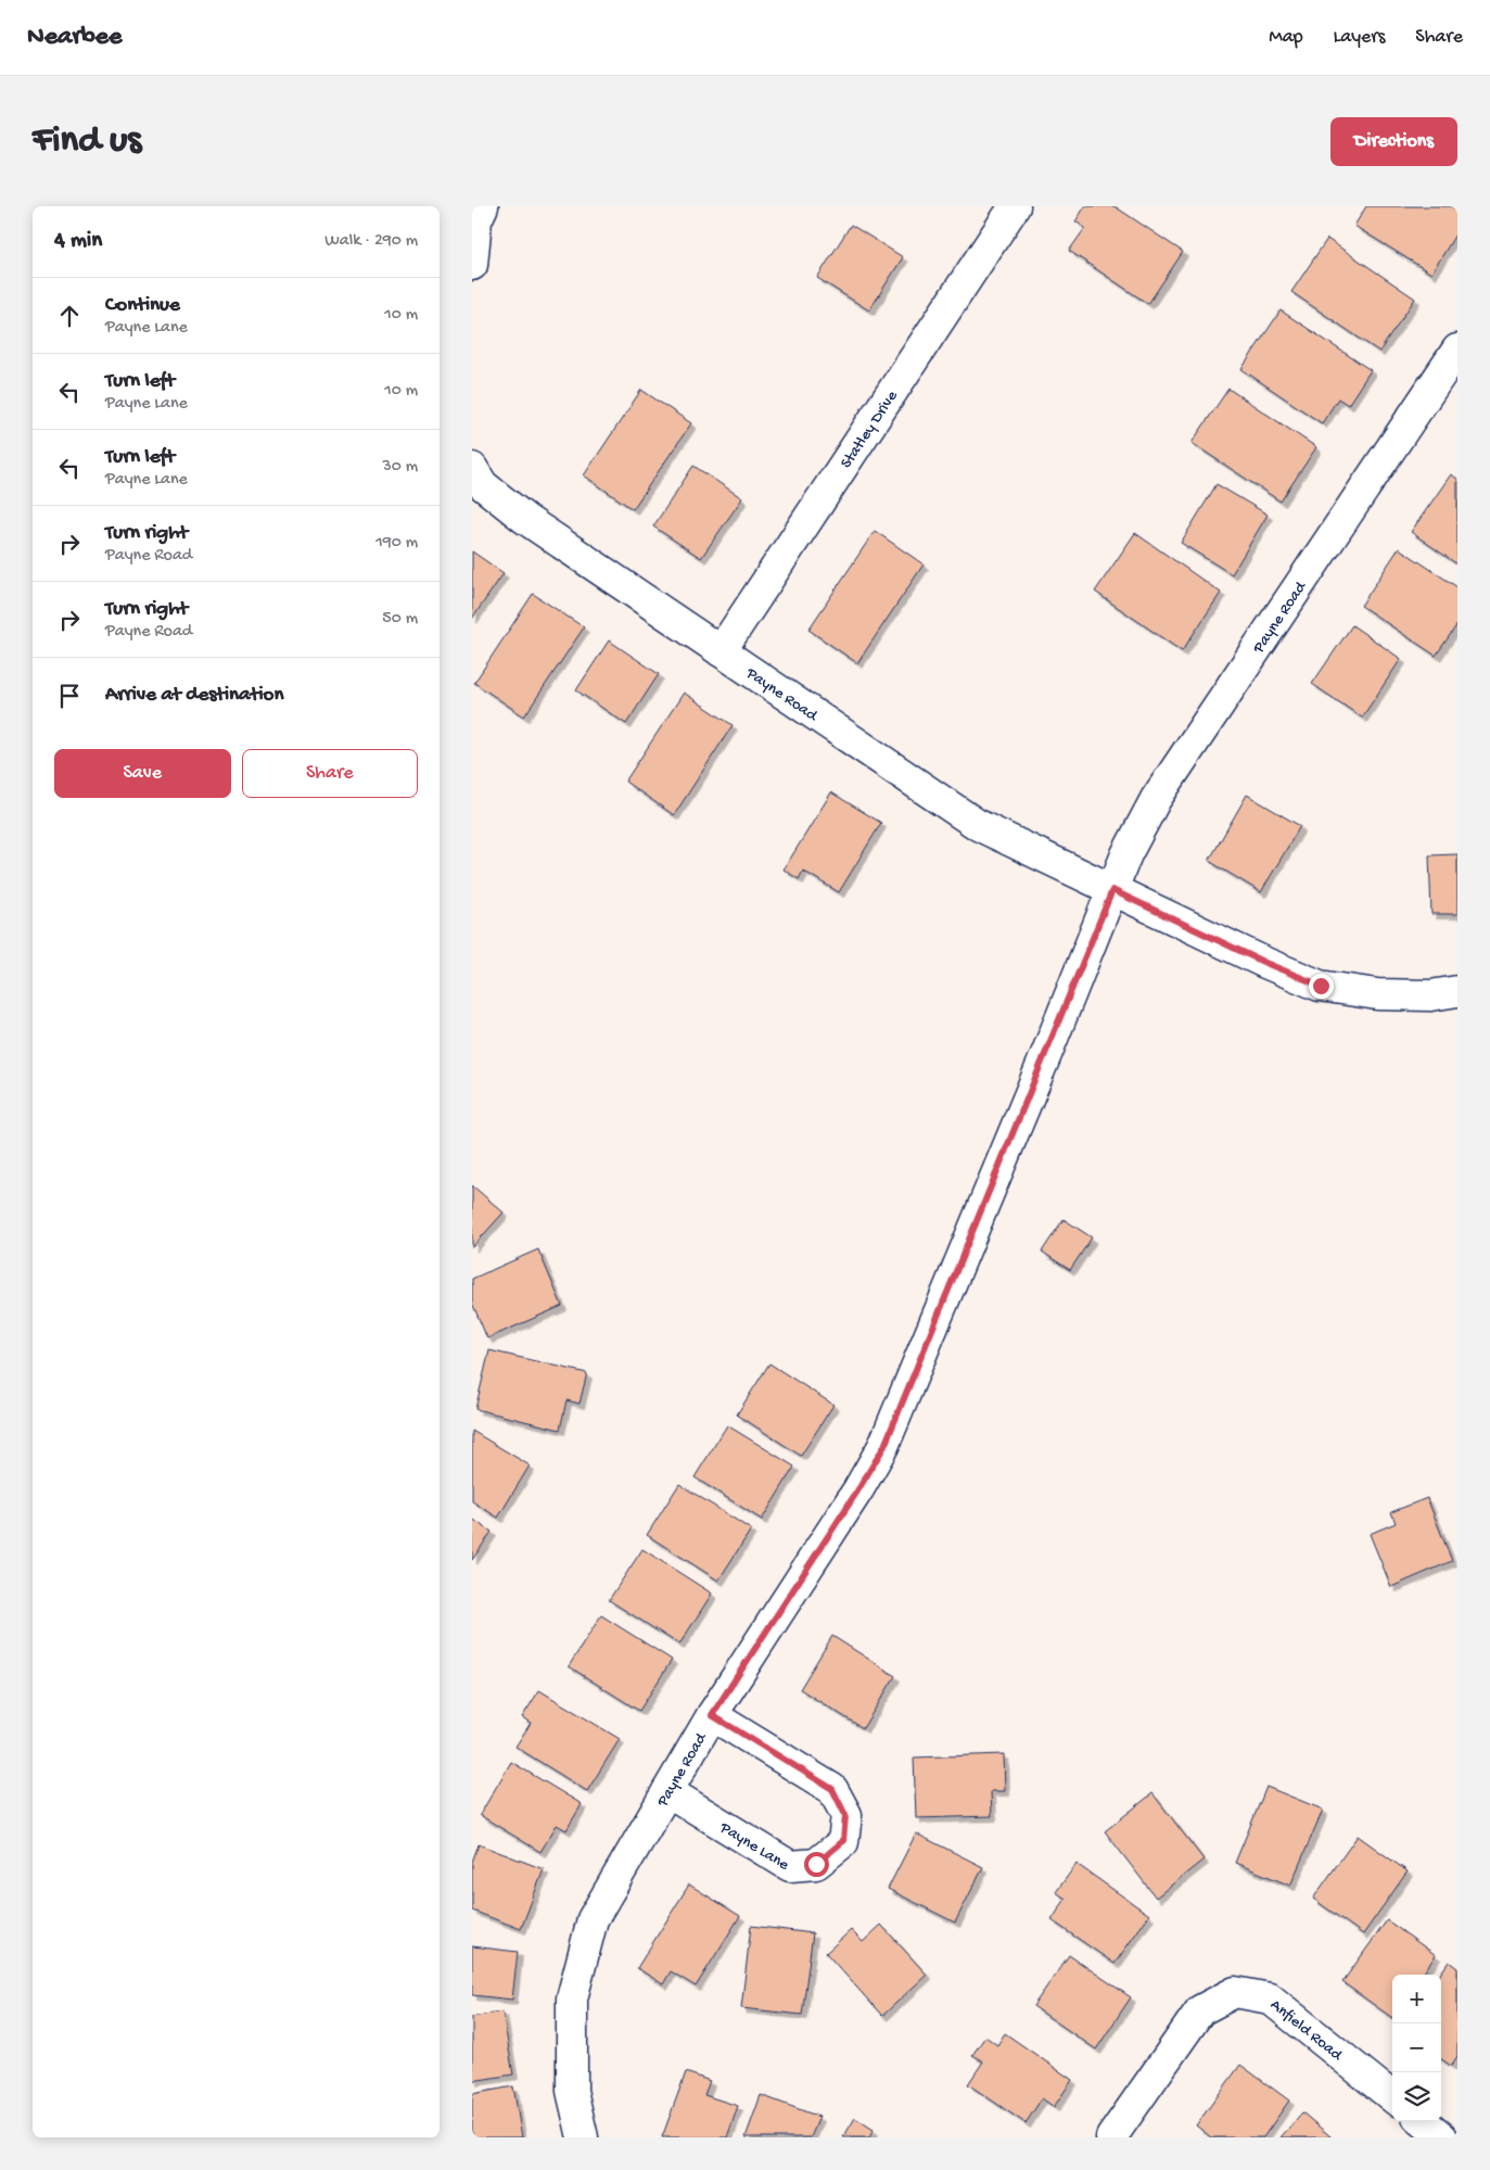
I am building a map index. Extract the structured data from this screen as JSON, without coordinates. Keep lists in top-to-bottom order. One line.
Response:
{"streets":{"street":["Statley Drive","Payne Road","Payne Lane","Anfield Road"]},"crossings":[["Statley Drive","Payne Road"],["Payne Road","Payne Lane"]],"page":{"header":"Nearbee","nav":["Map","Layers","Share"],"buttons":["Directions",["Save","Share"]],"title":"Find us","heading":["4 min","Walk · 290 m"],"list":[["Continue","Payne Lane","10 m"],["Turn left","Payne Lane","10 m"],["Turn left","Payne Lane","30 m"],["Turn right","Payne Road","190 m"],["Turn right","Payne Road","50 m"],"Arrive at destination"],"map_buttons":["+","−"]}}
